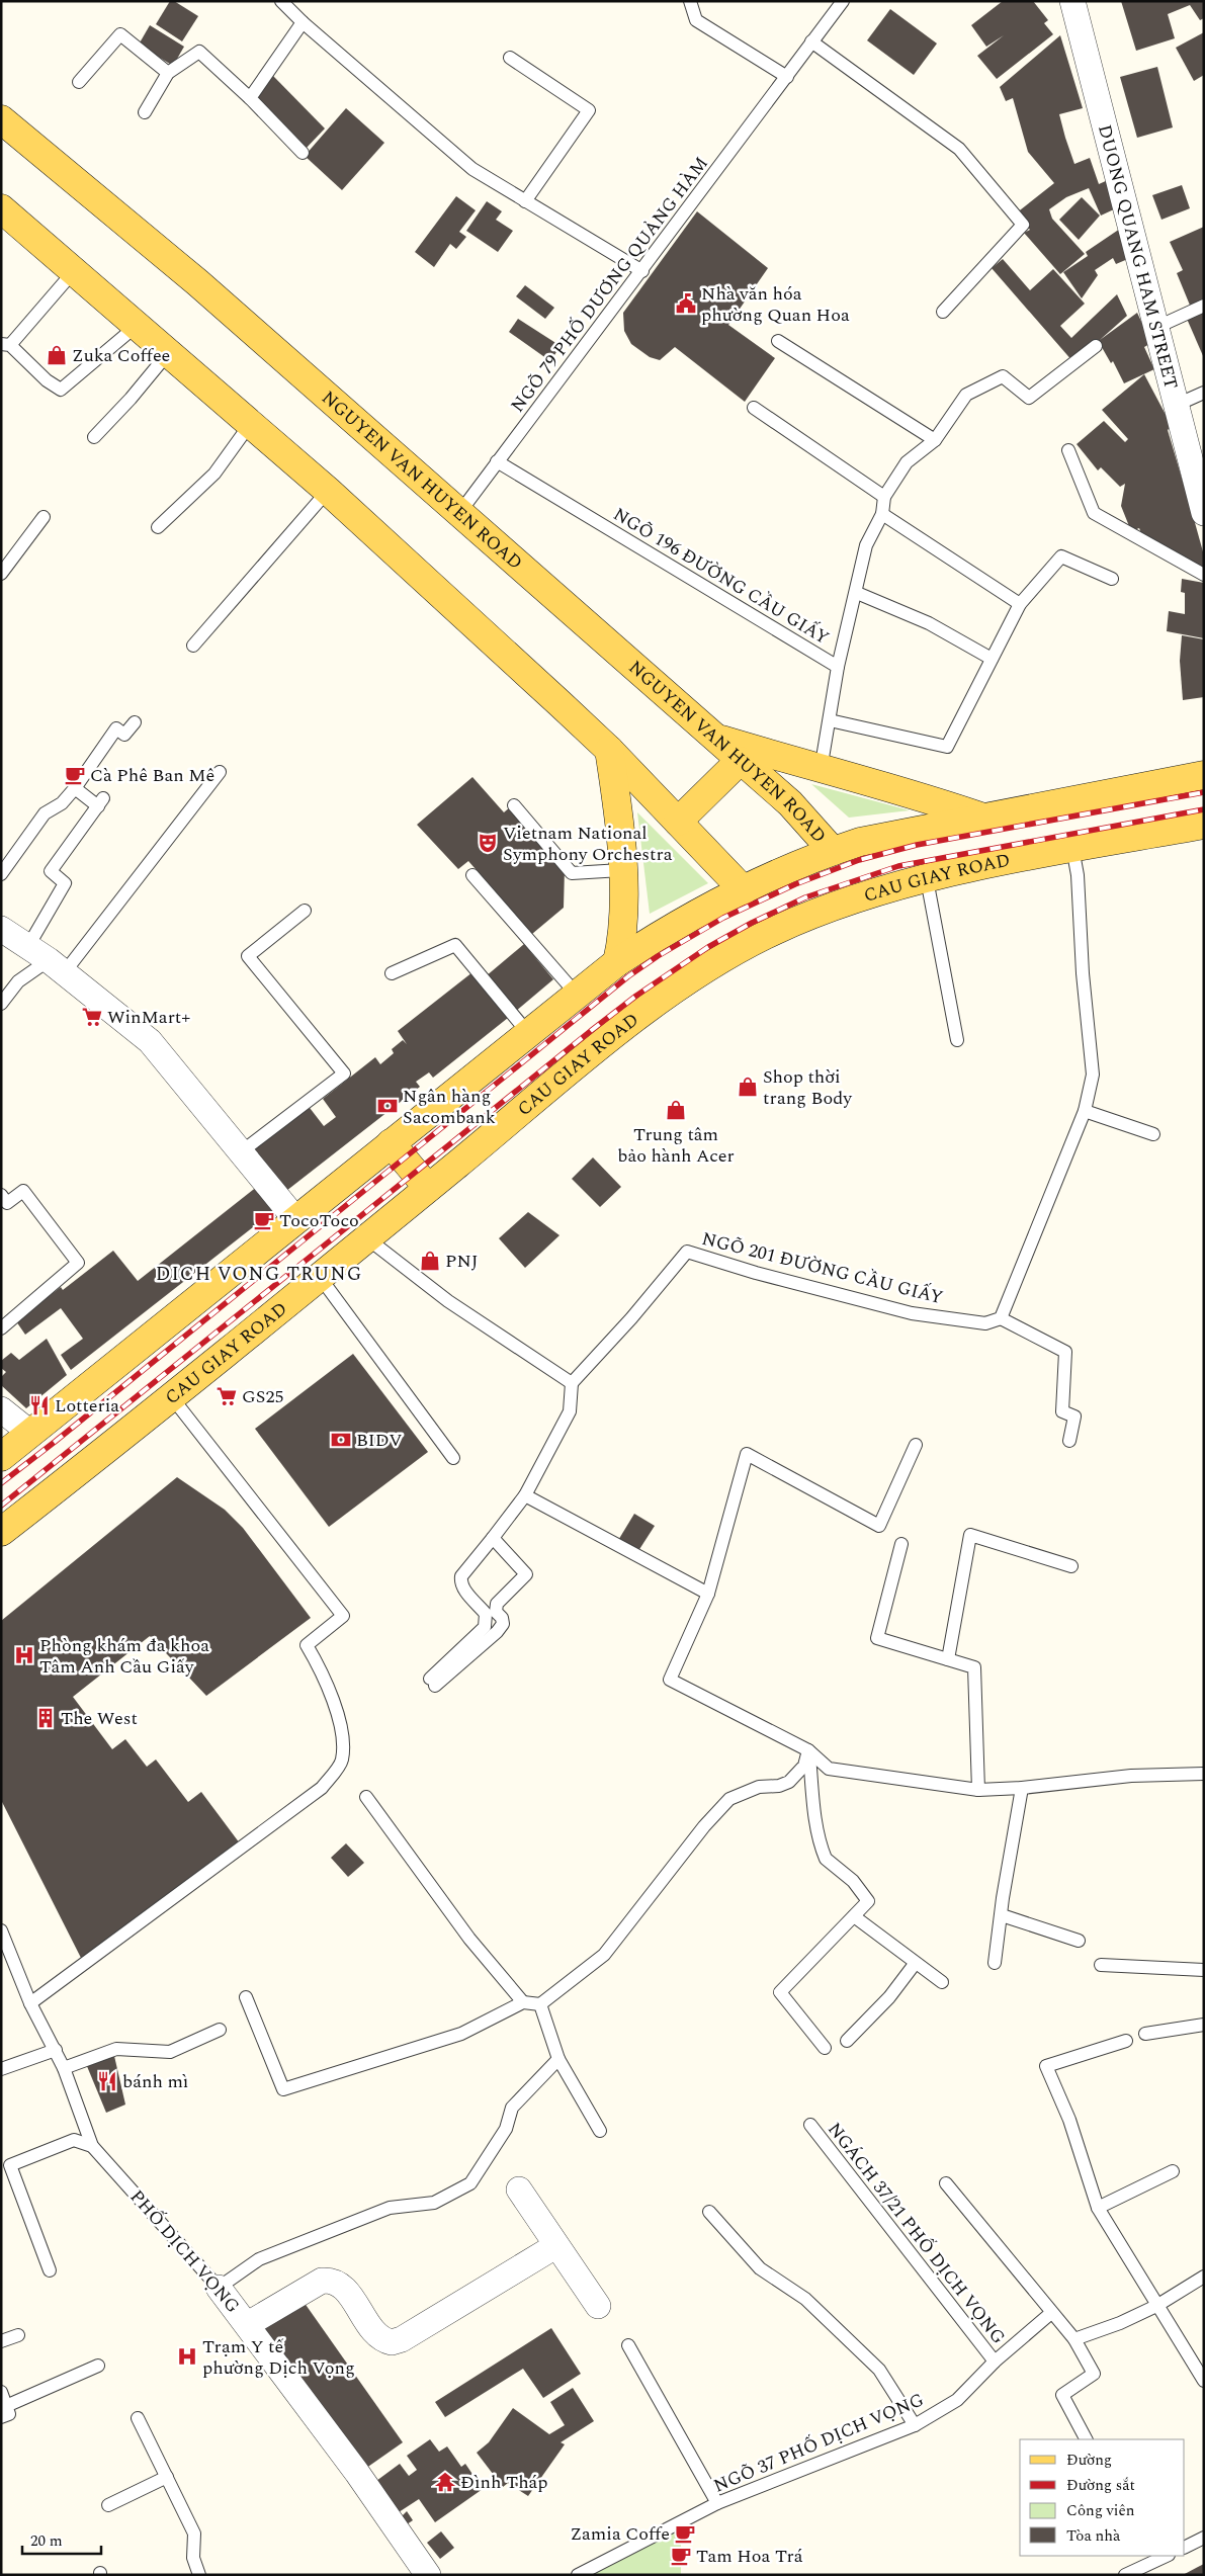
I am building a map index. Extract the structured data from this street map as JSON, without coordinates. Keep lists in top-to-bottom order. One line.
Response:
{"streets":{"main road":["NGUYEN VAN HUYEN ROAD","CAU GIAY ROAD"],"street":["DUONG QUANG HAM STREET","PHỐ DỊCH VỌNG"],"lane":["NGÕ 79 PHỐ DƯƠNG QUẢNG HÀM","NGÕ 196 ĐƯỜNG CẦU GIẤY","NGÕ 201 ĐƯỜNG CẦU GIẤY","NGÁCH 37/21 PHỐ DỊCH VỌNG","NGÕ 37 PHỐ DỊCH VỌNG"]},"crossings":[["NGÕ 79 PHỐ DƯƠNG QUẢNG HÀM","NGUYEN VAN HUYEN ROAD"],["NGÕ 79 PHỐ DƯƠNG QUẢNG HÀM","NGÕ 196 ĐƯỜNG CẦU GIẤY"],["NGÁCH 37/21 PHỐ DỊCH VỌNG","NGÕ 37 PHỐ DỊCH VỌNG"]],"districts":["DICH VONG TRUNG"],"places":{"public building":["Nhà văn hóa phường Quan Hoa"],"shop":["Zuka Coffee","Shop thời trang Body","Trung tâm bảo hành Acer","PNJ"],"cafe":["Cà Phê Ban Mê","TocoToco","Zamia Coffe","Tam Hoa Trá"],"theatre":["Vietnam National Symphony Orchestra"],"supermarket":["WinMart+","GS25"],"bank":["Ngân hàng Sacombank","BIDV"],"restaurant":["Lotteria","bánh mì"],"hospital":["Phòng khám đa khoa Tâm Anh Cầu Giấy","Trạm Y tế phường Dịch Vọng"],"building":["The West"],"temple":["Đình Tháp"]},"legend":["Đường","Đường sắt","Công viên","Tòa nhà"],"scale_bar":"20 m"}
